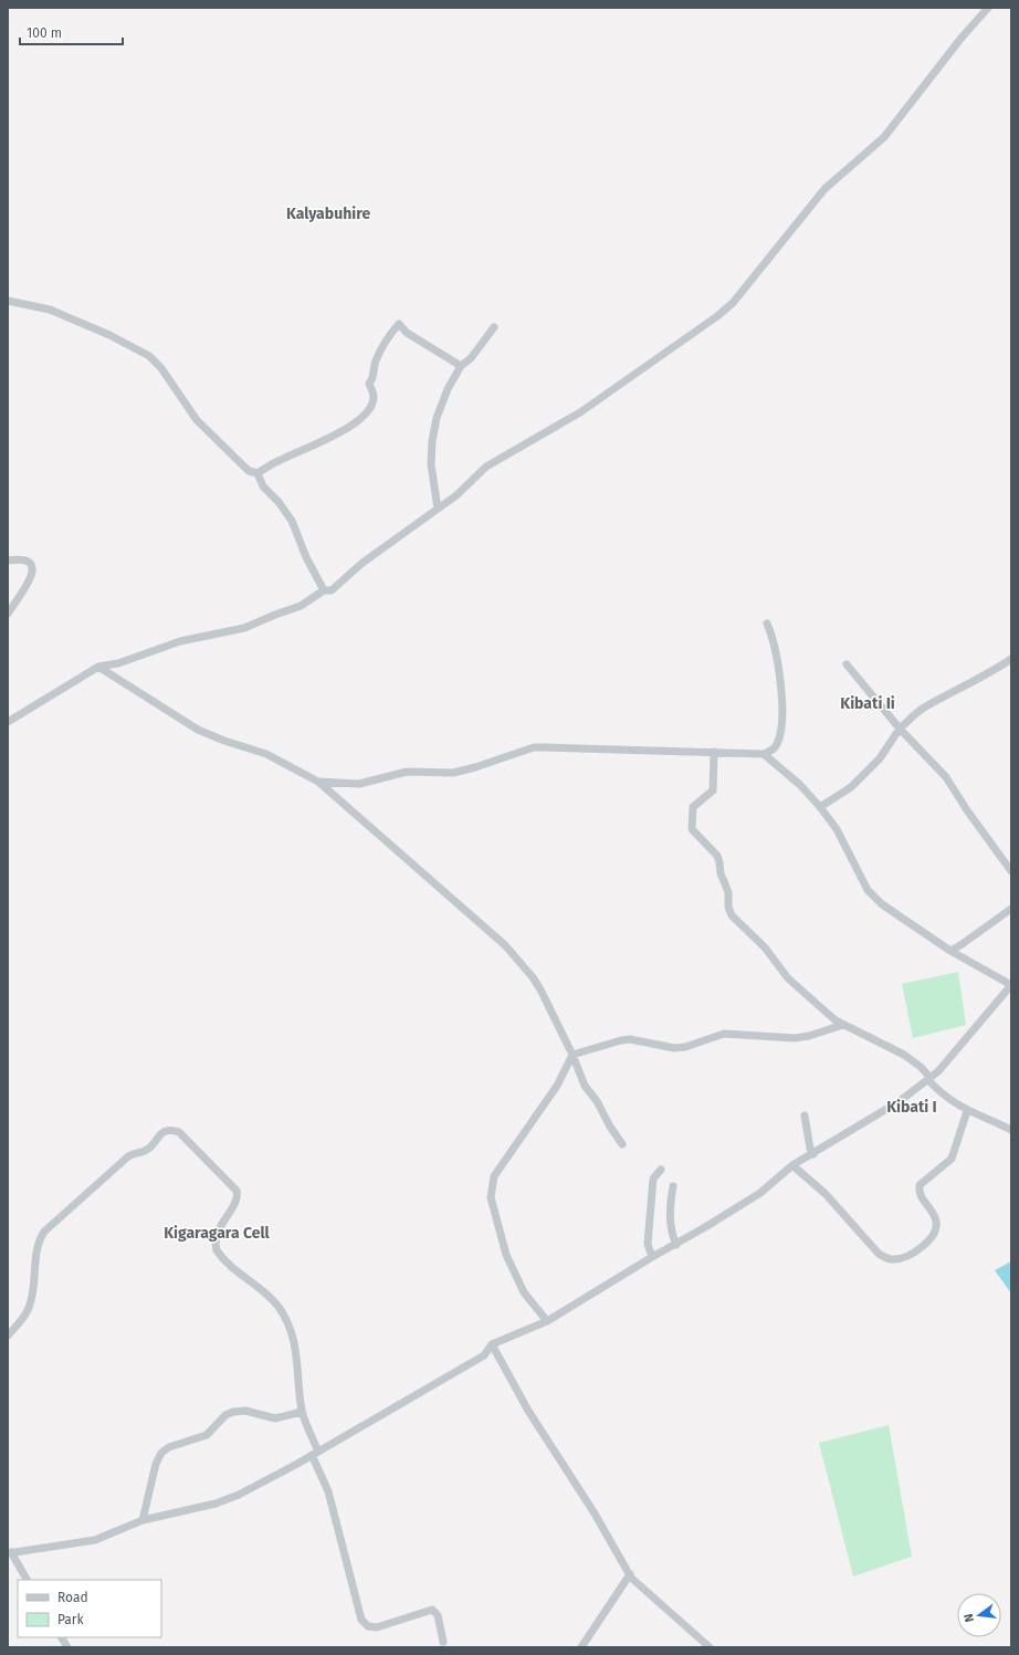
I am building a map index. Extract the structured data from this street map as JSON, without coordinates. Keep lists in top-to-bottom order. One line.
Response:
{"districts":["Kalyabuhire","Kibati Ii","Kibati I","Kigaragara Cell"],"legend":["Road","Park"],"scale_bar":"100 m","north":"left"}
